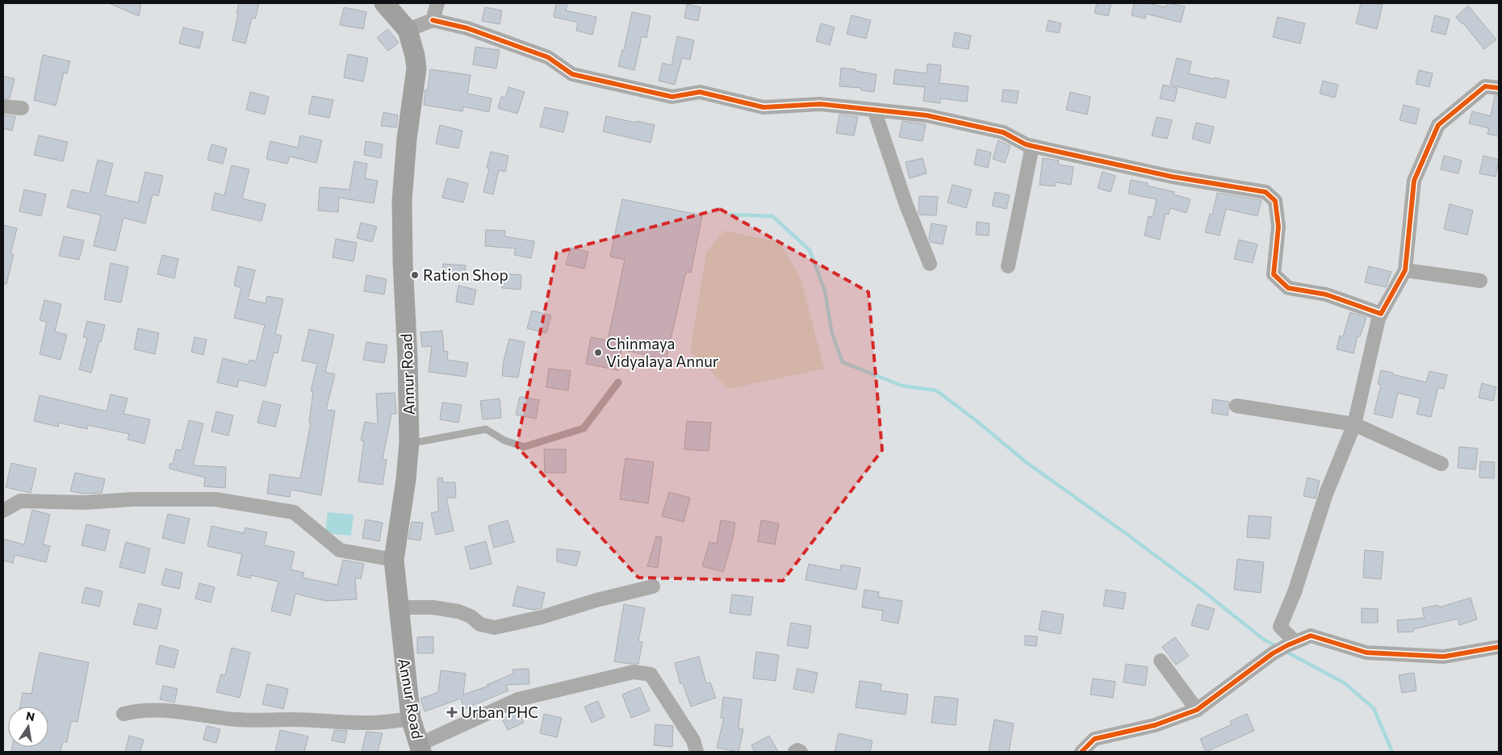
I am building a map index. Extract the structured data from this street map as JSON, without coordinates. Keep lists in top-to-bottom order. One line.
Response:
{"streets":{"main road":["Annur Road"]},"places":{"other":["Ration Shop","Chinmaya Vidyalaya Annur"],"health":["Urban PHC"]},"north":"top"}
